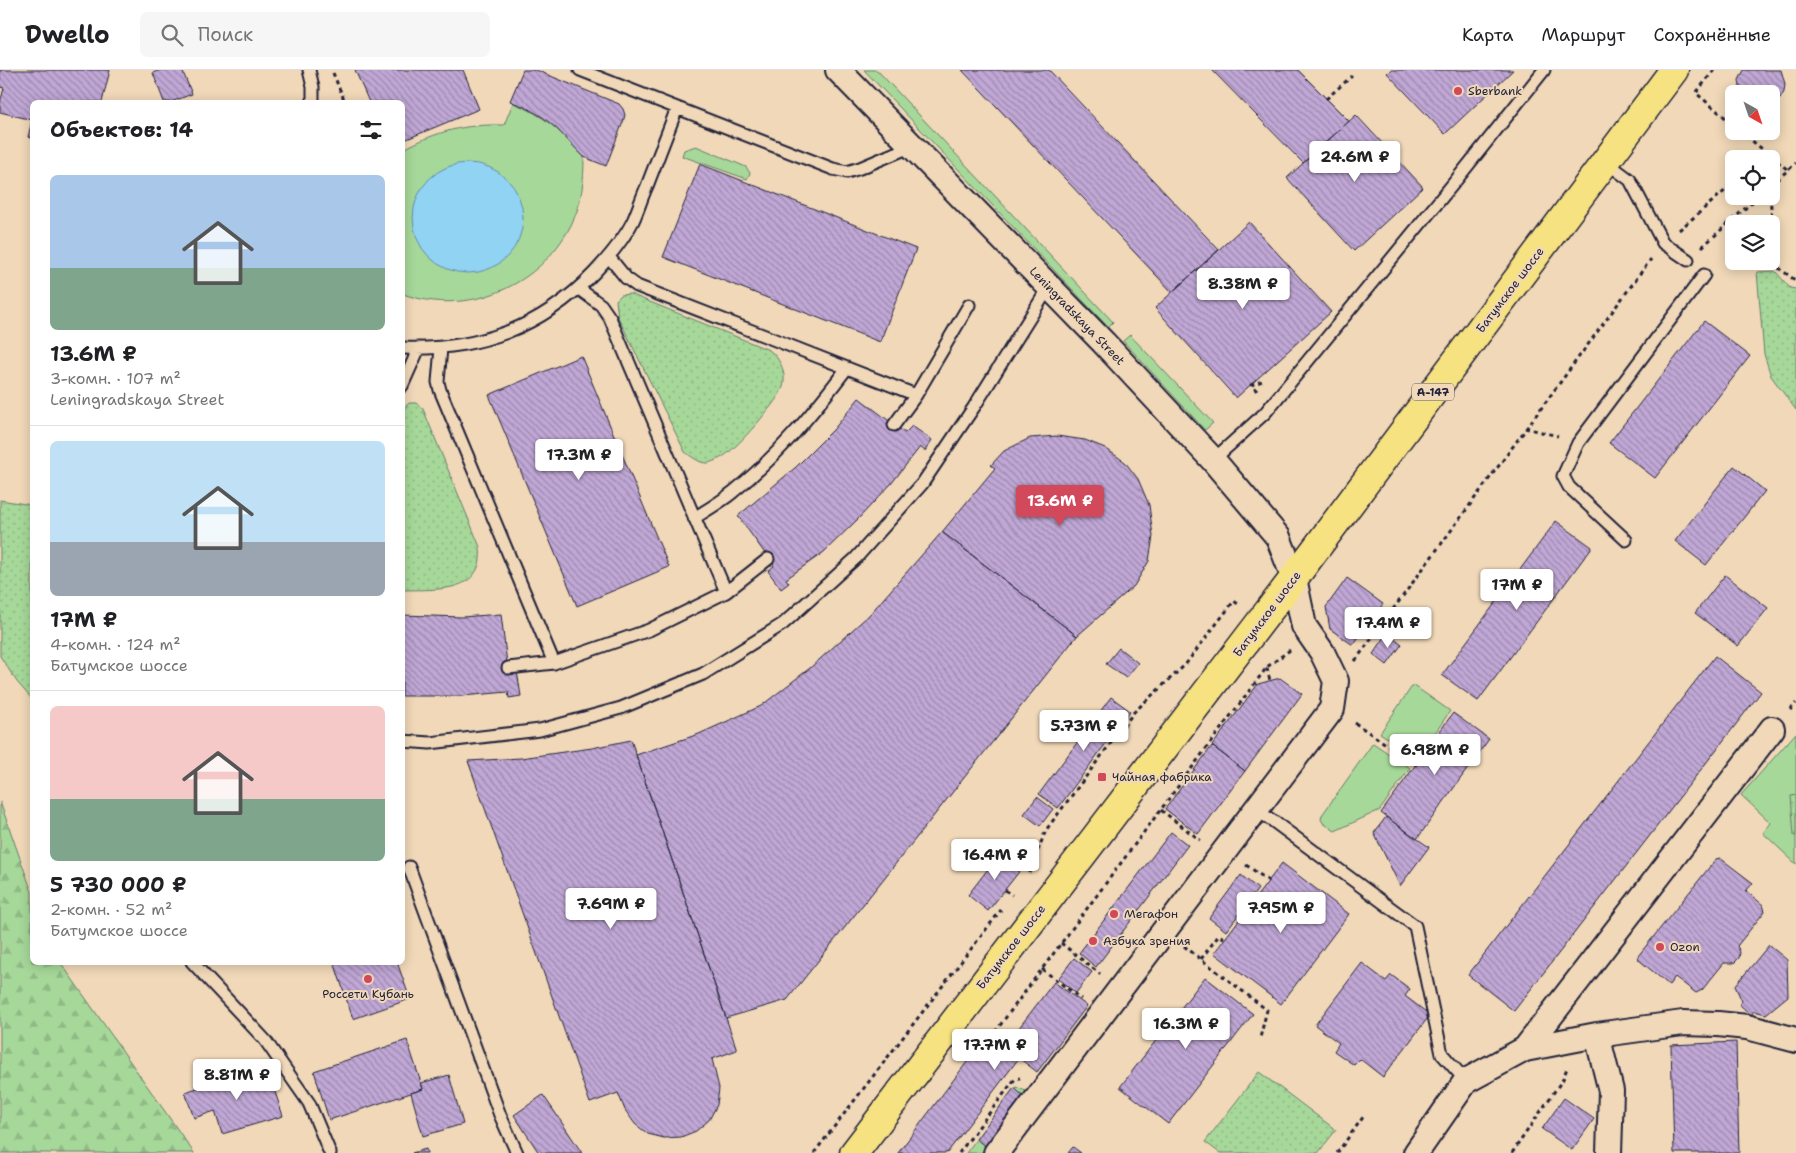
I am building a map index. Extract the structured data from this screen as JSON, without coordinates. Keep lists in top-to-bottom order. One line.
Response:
{"streets":{"highway":["Батумское шоссе","А-147"],"street":["Leningradskaya Street"]},"crossings":[["Батумское шоссе","Leningradskaya Street"]],"places":{"other":["Sberbank","Мегафон","Азбука зрения","Ozon","Россети Кубань"],"transit":["Чайная фабрика"]},"north":"bottom right","page":{"header":"Dwello","search":"Поиск","nav":["Карта","Маршрут","Сохранённые"],"heading":"Объектов: 14","price":["24.6M ₽","8.38M ₽","17.3M ₽","13.6M ₽","17M ₽","17.4M ₽","5.73M ₽","6.98M ₽","16.4M ₽","7.69M ₽","7.95M ₽","16.3M ₽","17.7M ₽","8.81M ₽"],"list":[{"name":"13.6M ₽","note":"3-комн. · 107 m² · Leningradskaya Street"},{"name":"17M ₽","note":"4-комн. · 124 m² · Батумское шоссе"},{"name":"5 730 000 ₽","note":"2-комн. · 52 m² · Батумское шоссе"}]}}
